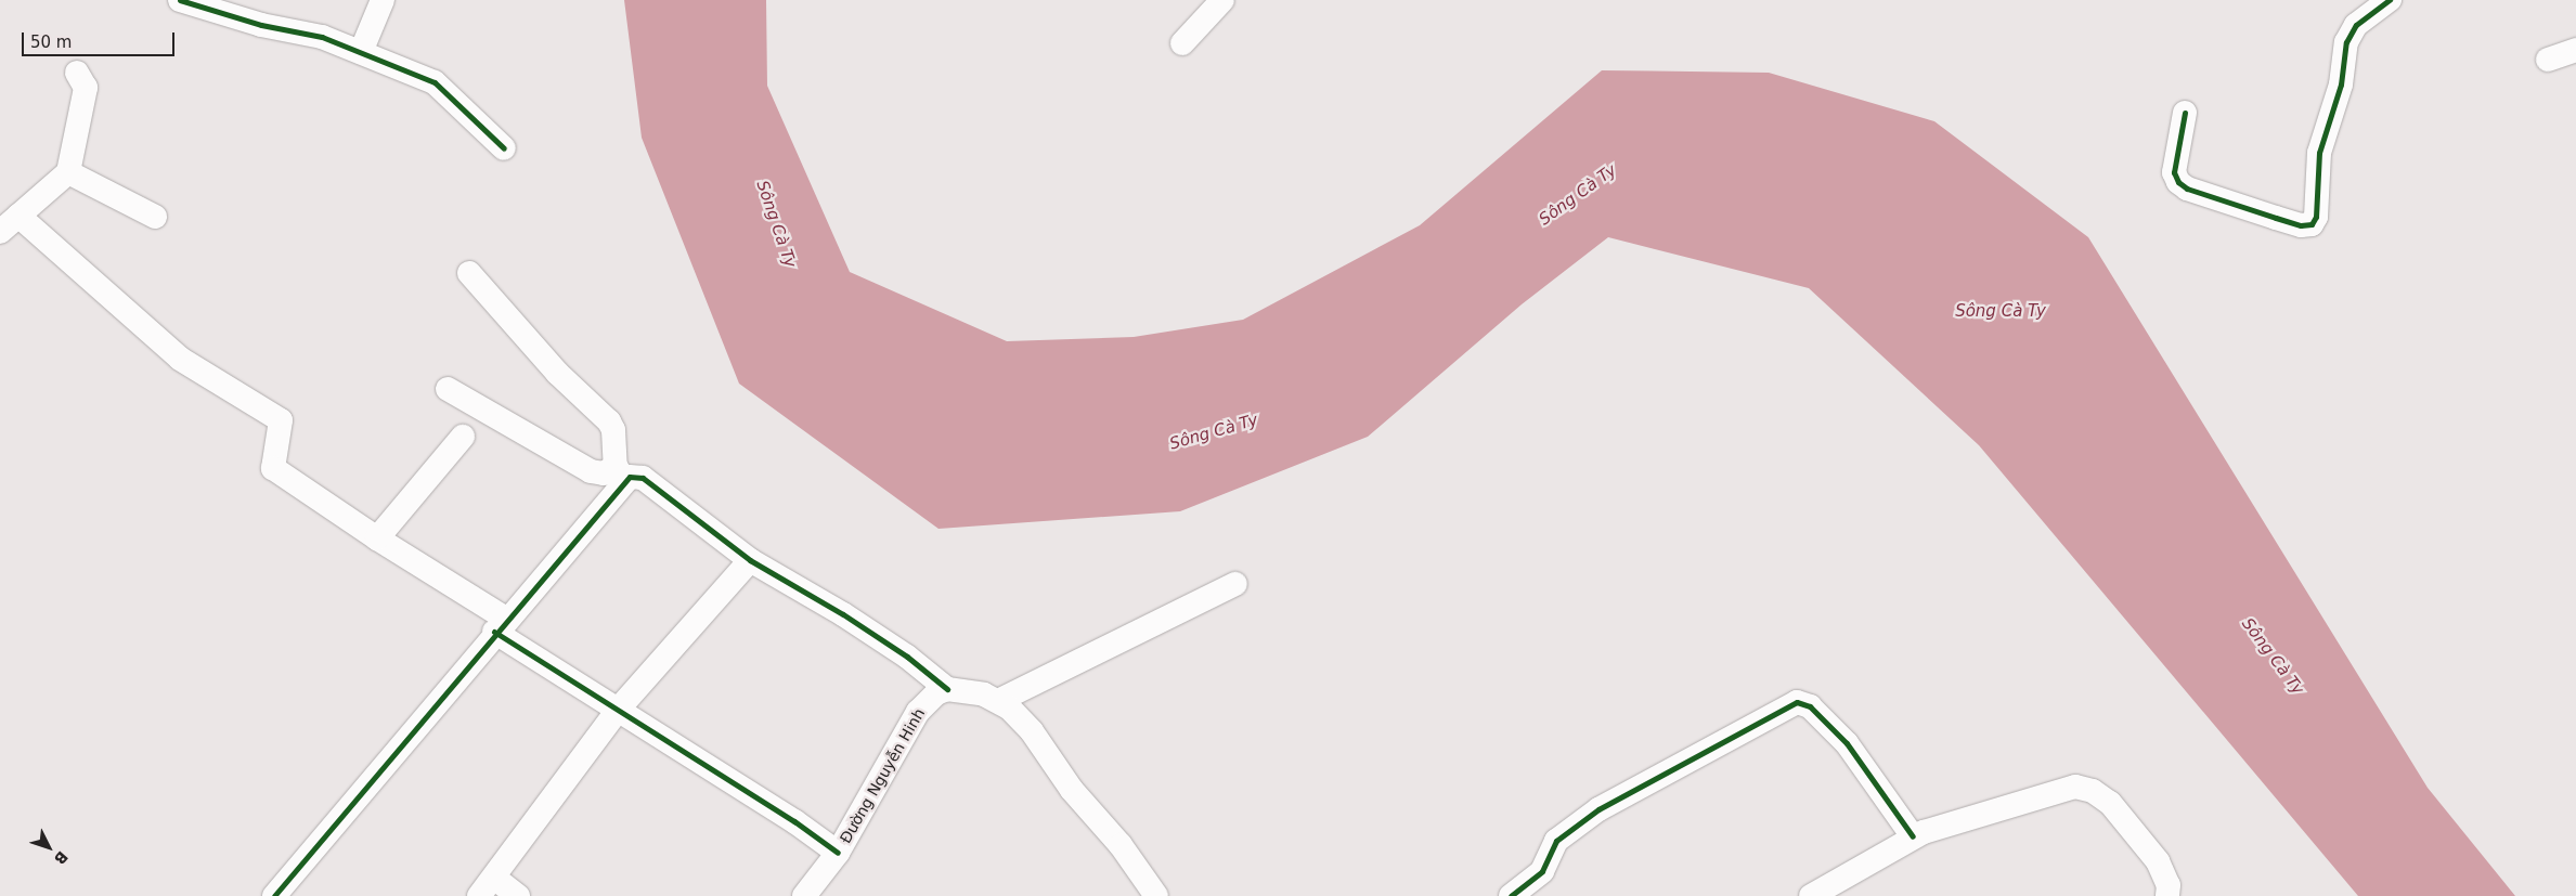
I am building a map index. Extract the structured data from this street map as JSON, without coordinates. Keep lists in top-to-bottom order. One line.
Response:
{"streets":{"street":["Đường Nguyễn Hinh"]},"water":["Sông Cà Ty"],"scale_bar":"50 m","north":"bottom right"}
